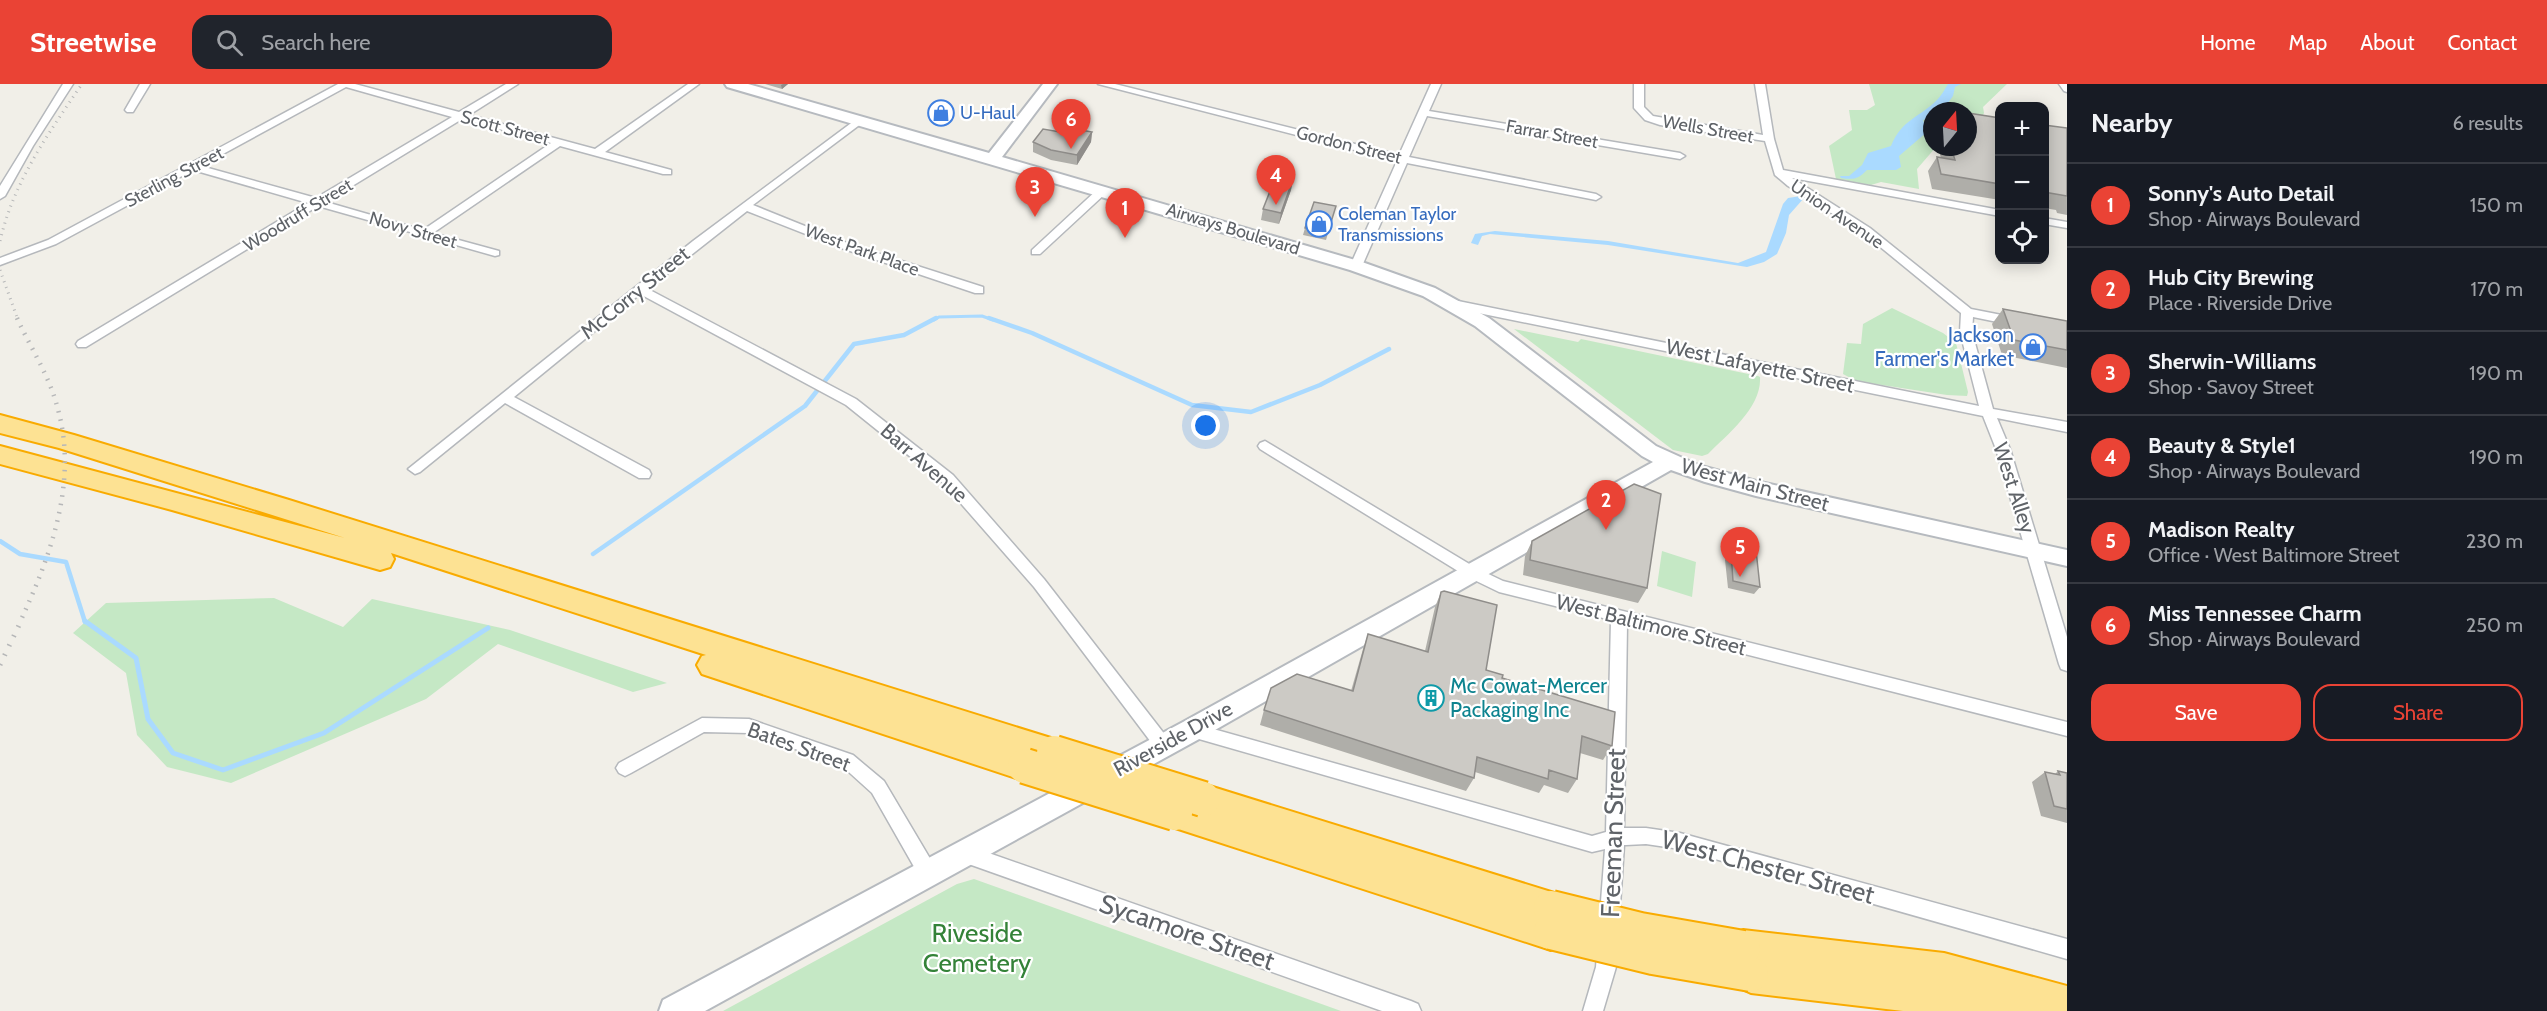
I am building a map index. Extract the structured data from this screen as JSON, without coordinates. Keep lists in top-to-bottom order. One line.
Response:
{"streets":{"main road":["Airways Boulevard","West Main Street","Riverside Drive"],"street":["Scott Street","Wells Street","Farrar Street","Gordon Street","Sterling Street","Union Avenue","Woodruff Street","Novy Street","West Park Place","McCorry Street","West Lafayette Street","Barr Avenue","West Alley","West Baltimore Street","Bates Street","Freeman Street","West Chester Street","Sycamore Street"]},"crossings":[["Scott Street","Sterling Street"],["Scott Street","Woodruff Street"],["Wells Street","Union Avenue"],["Sterling Street","Novy Street"],["Union Avenue","West Alley"],["Woodruff Street","Novy Street"],["Airways Boulevard","McCorry Street"],["Airways Boulevard","West Lafayette Street"],["Airways Boulevard","West Main Street"],["West Park Place","McCorry Street"],["McCorry Street","Barr Avenue"],["West Lafayette Street","West Main Street"],["West Lafayette Street","West Alley"],["Barr Avenue","Riverside Drive"],["West Main Street","West Alley"],["West Main Street","Riverside Drive"],["West Baltimore Street","Riverside Drive"],["West Baltimore Street","Freeman Street"],["Riverside Drive","Bates Street"],["Riverside Drive","West Chester Street"],["Riverside Drive","Sycamore Street"],["Freeman Street","West Chester Street"]],"parks":["Riveside Cemetery"],"places":{"shop":["U-Haul","Coleman Taylor Transmissions","Jackson Farmer's Market"],"building":["Mc Cowat-Mercer Packaging Inc"]},"north":"top","page":{"header":"Streetwise","search":"Search here","nav":["Home","Map","About","Contact"],"heading":["Nearby","6 results"],"pins":["6","4","3","1","2","5"],"map_buttons":["+","−"],"list":[{"mark":"1","name":"Sonny's Auto Detail","note":"Shop · Airways Boulevard","value":"150 m"},{"mark":"2","name":"Hub City Brewing","note":"Place · Riverside Drive","value":"170 m"},{"mark":"3","name":"Sherwin-Williams","note":"Shop · Savoy Street","value":"190 m"},{"mark":"4","name":"Beauty & Style1","note":"Shop · Airways Boulevard","value":"190 m"},{"mark":"5","name":"Madison Realty","note":"Office · West Baltimore Street","value":"230 m"},{"mark":"6","name":"Miss Tennessee Charm","note":"Shop · Airways Boulevard","value":"250 m"}],"buttons":["Save","Share"]}}
